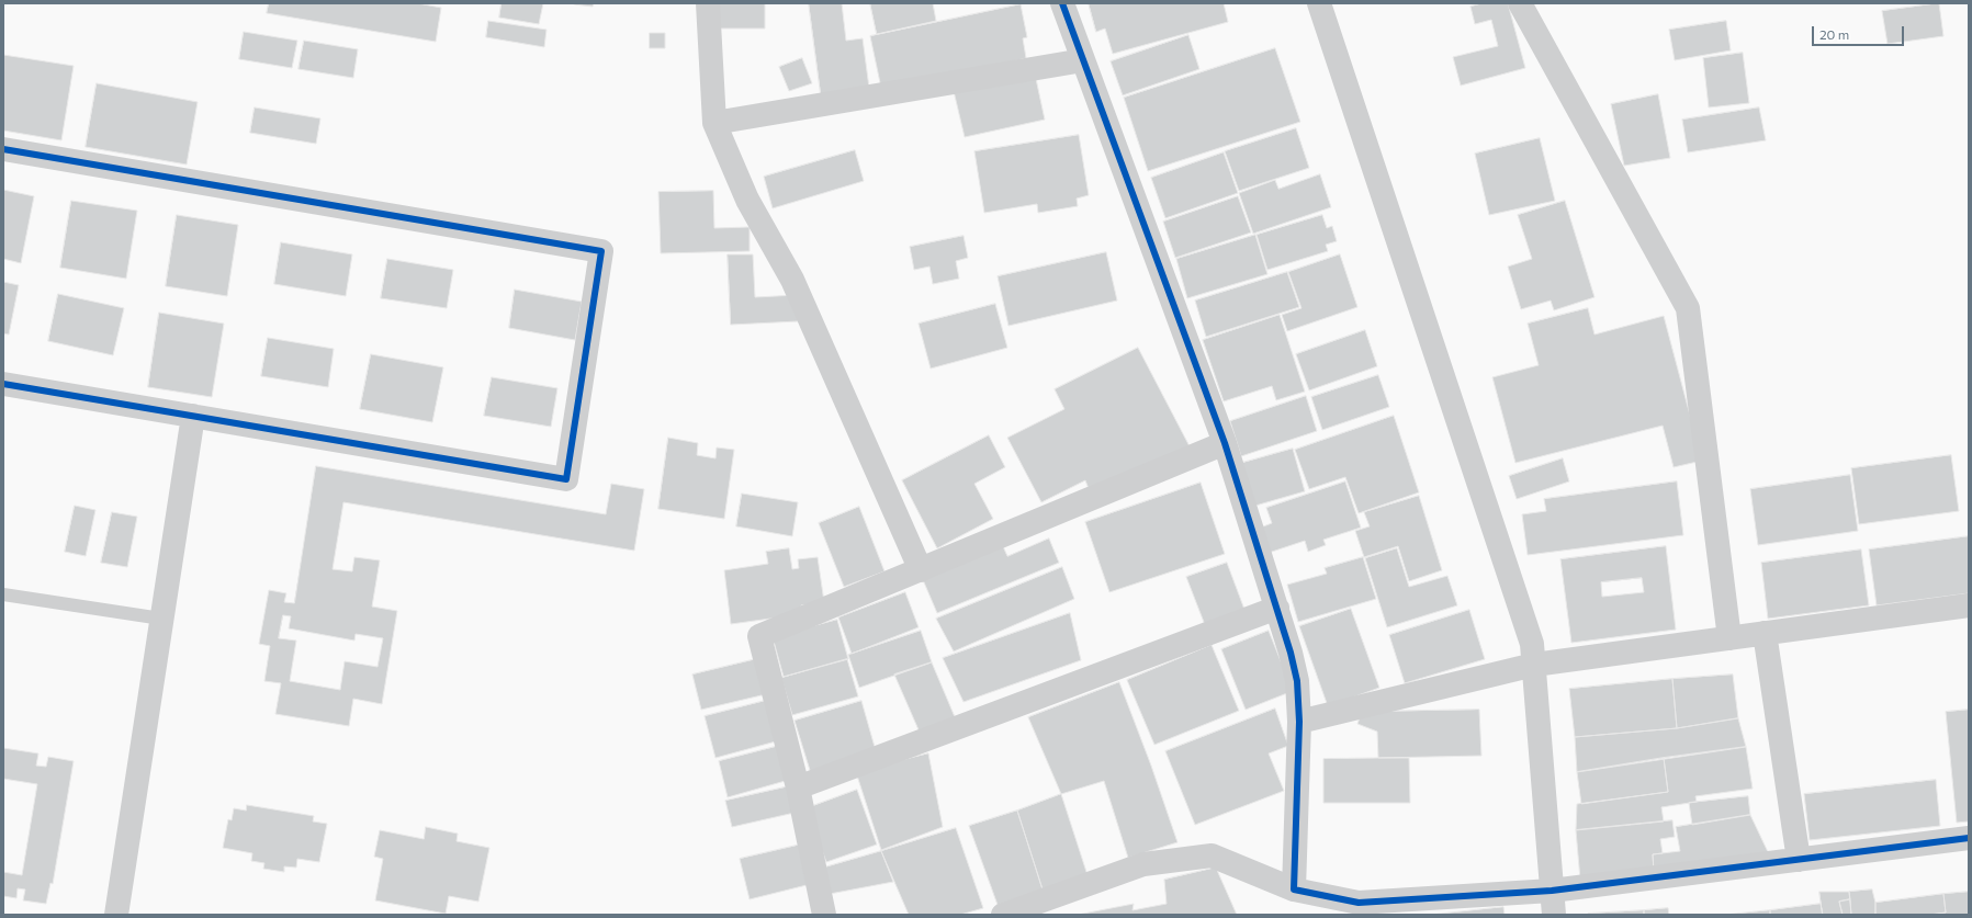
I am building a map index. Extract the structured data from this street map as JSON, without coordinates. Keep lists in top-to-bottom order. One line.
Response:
{"scale_bar":"20 m"}
